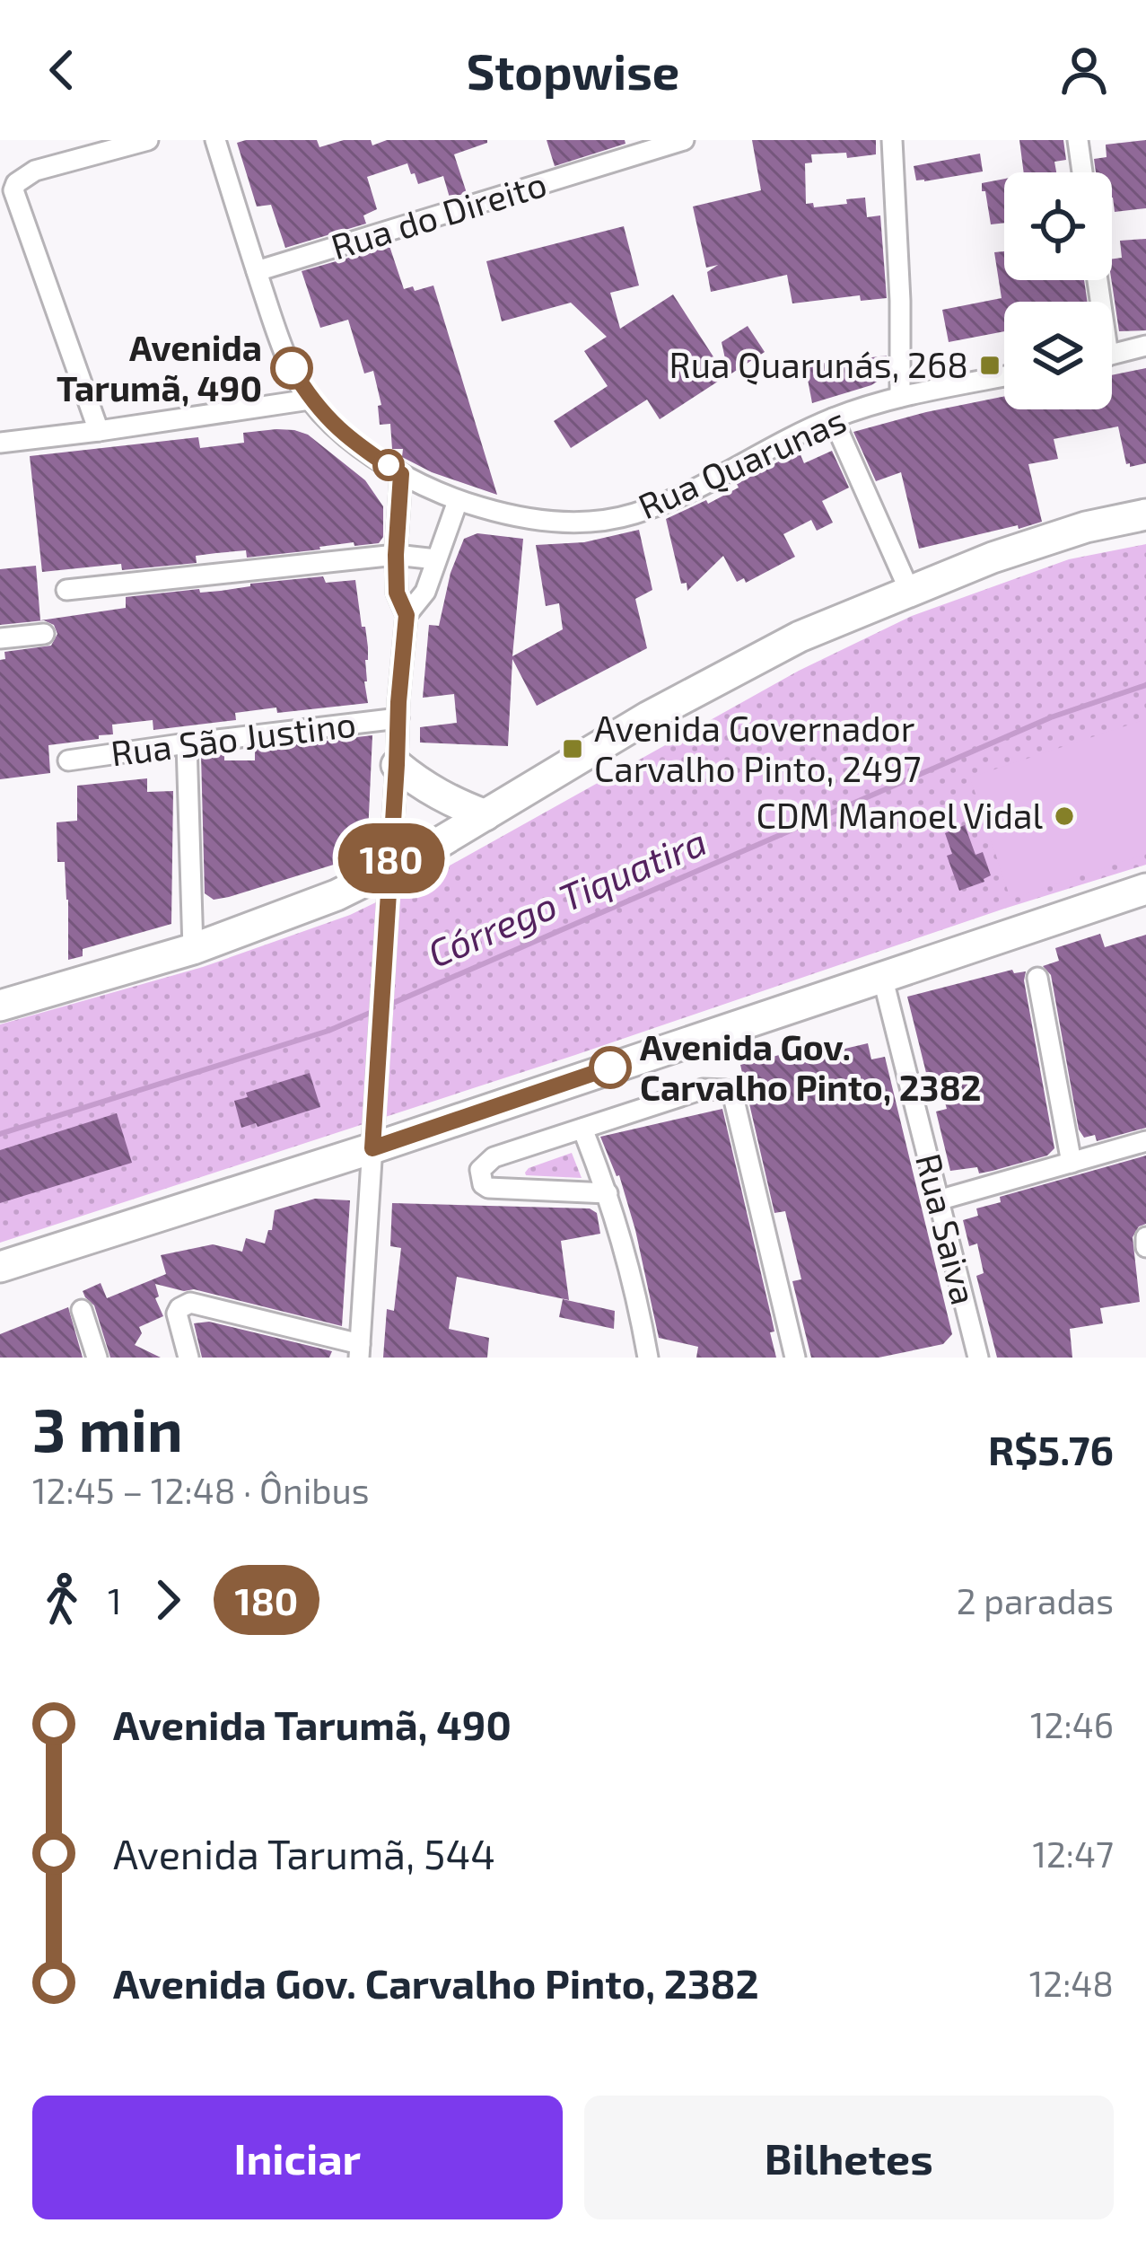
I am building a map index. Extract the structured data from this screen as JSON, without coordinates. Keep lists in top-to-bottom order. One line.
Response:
{"streets":{"street":["Rua do Direito","Rua Quarunas","Rua São Justino","Rua Saiva"]},"crossings":[["Rua do Direito","Rua Quarunas"]],"water":["Córrego Tiquatira"],"places":{"transit":["Rua Quarunás, 268","Avenida Governador Carvalho Pinto, 2497"],"other":["Avenida Tarumã, 490","CDM Manoel Vidal","Avenida Gov. Carvalho Pinto, 2382"]},"lines":["bus line 180"],"page":{"header":"Stopwise","on_map":"180","heading":["3 min","12:45 – 12:48 · Ônibus","R$5.76"],"legs":["1","180","2 paradas"],"list":[{"name":"Avenida Tarumã, 490","value":"12:46"},{"name":"Avenida Tarumã, 544","value":"12:47"},{"name":"Avenida Gov. Carvalho Pinto, 2382","value":"12:48"}],"buttons":["Iniciar","Bilhetes"]}}
